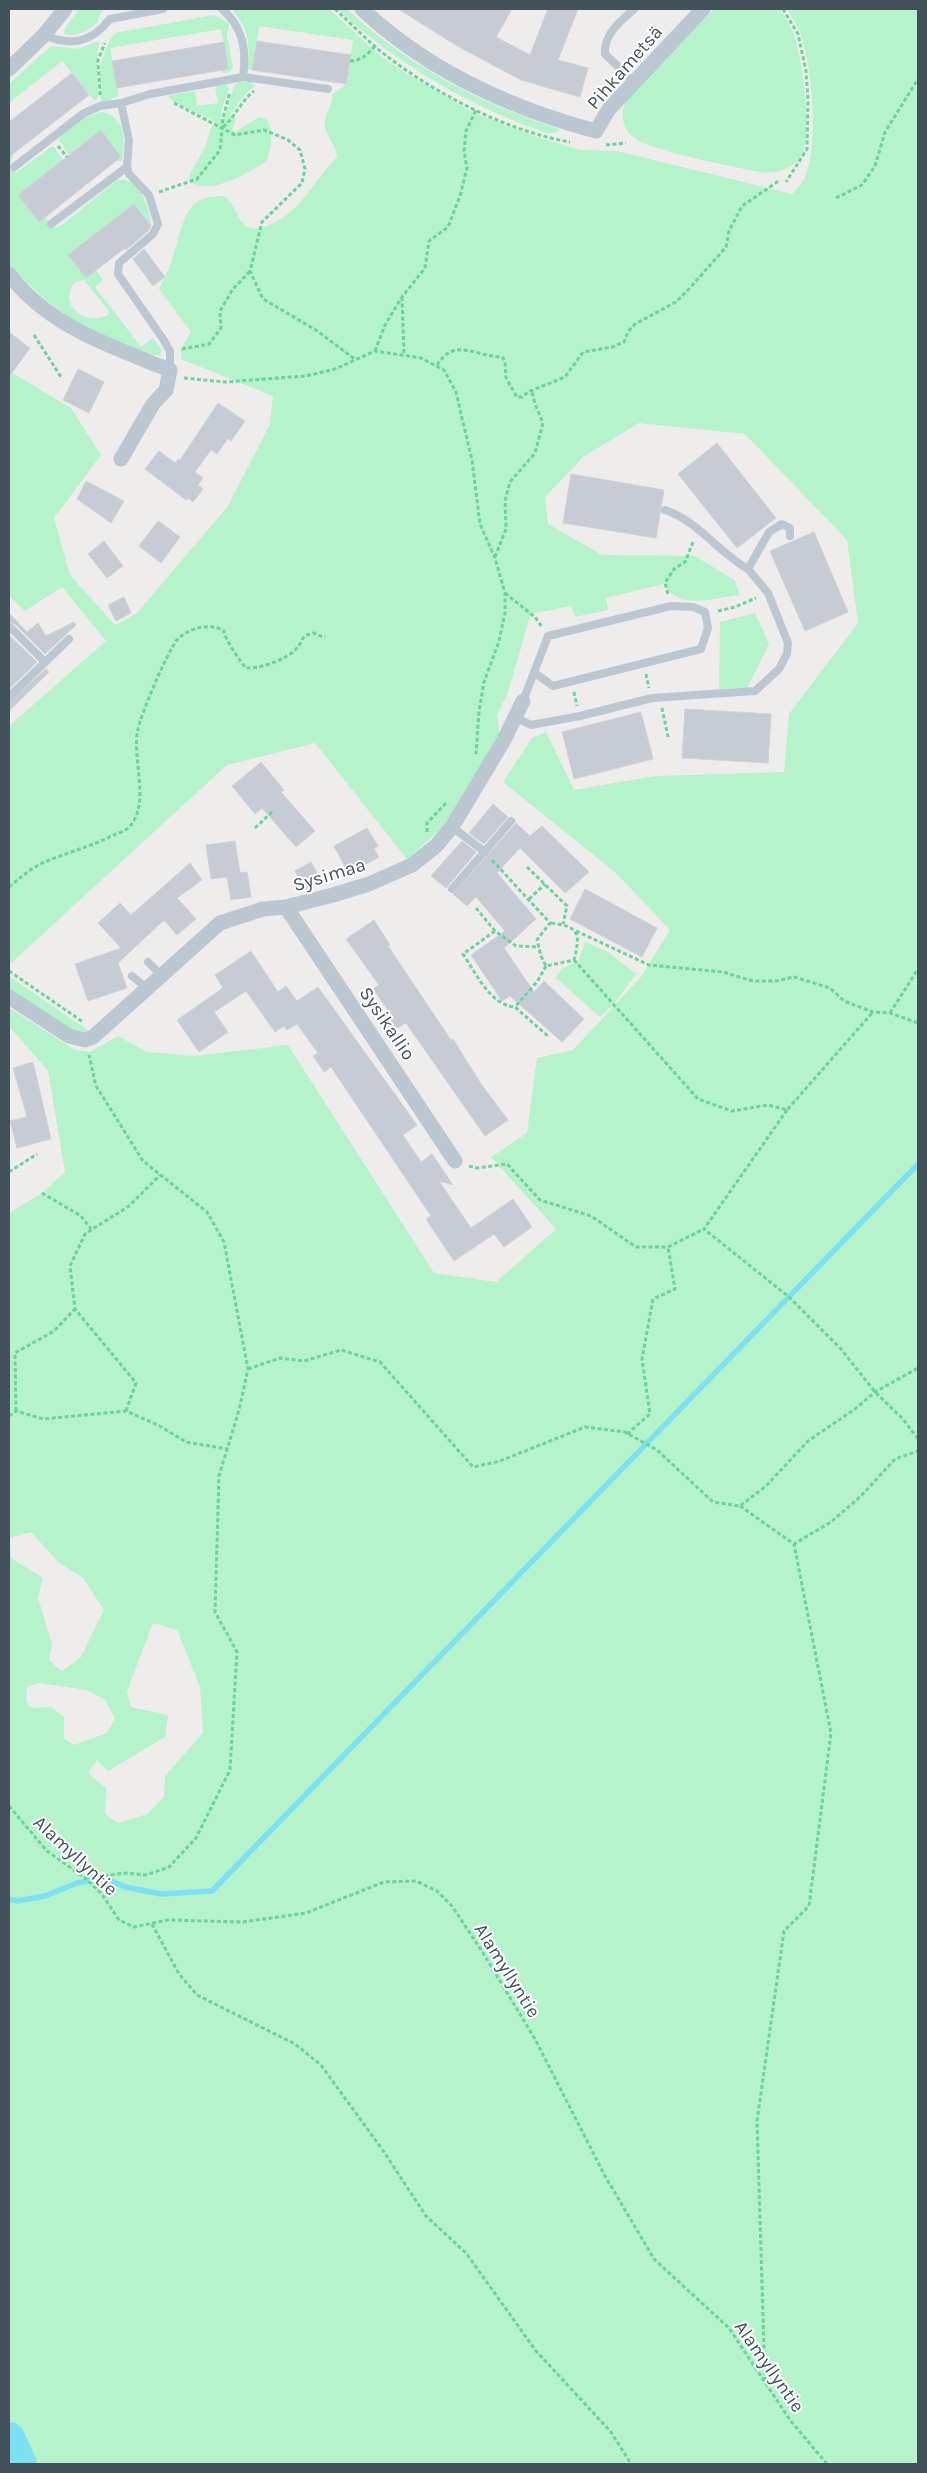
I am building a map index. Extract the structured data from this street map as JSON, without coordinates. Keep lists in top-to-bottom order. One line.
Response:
{"streets":{"street":["Pihkametsä","Sysimaa","Sysikallio"],"path":["Alamyllyntie"]},"crossings":[["Sysimaa","Sysikallio"]]}
